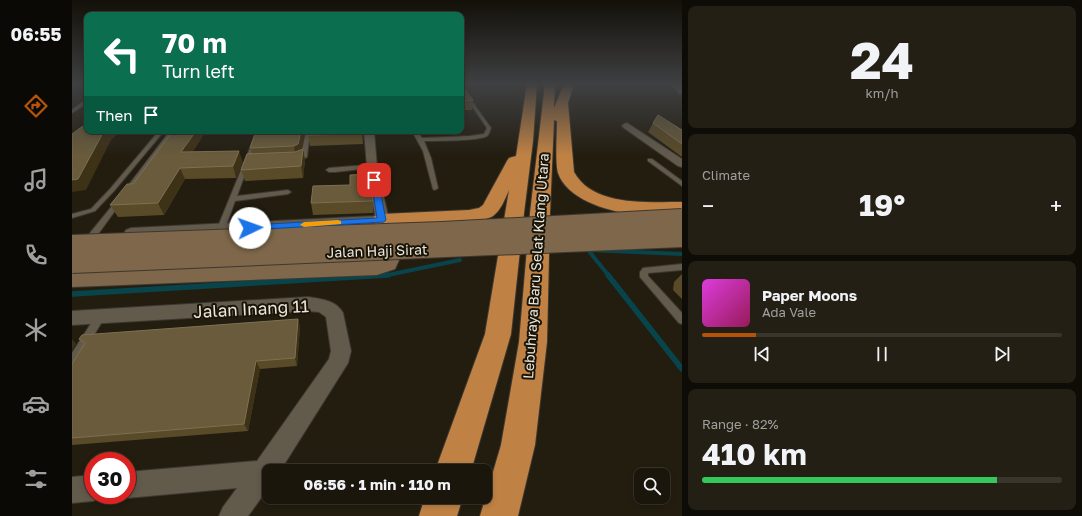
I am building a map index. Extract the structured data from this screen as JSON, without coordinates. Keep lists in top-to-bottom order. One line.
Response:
{"streets":{"highway":["Lebuhraya Baru Selat Klang Utara"],"main road":["Jalan Haji Sirat"],"street":["Jalan Inang 11"]},"page":{"tabs":"06:55","tile":[["24","km/h"],"Climate",["Range · 82%","410 km"]],"turn":["70 m","Turn left"],"then":"Then","heat":["−","19°","+"],"song":["Paper Moons","Ada Vale"],"limit":"30","trip":"06:56 · 1 min · 110 m"}}
